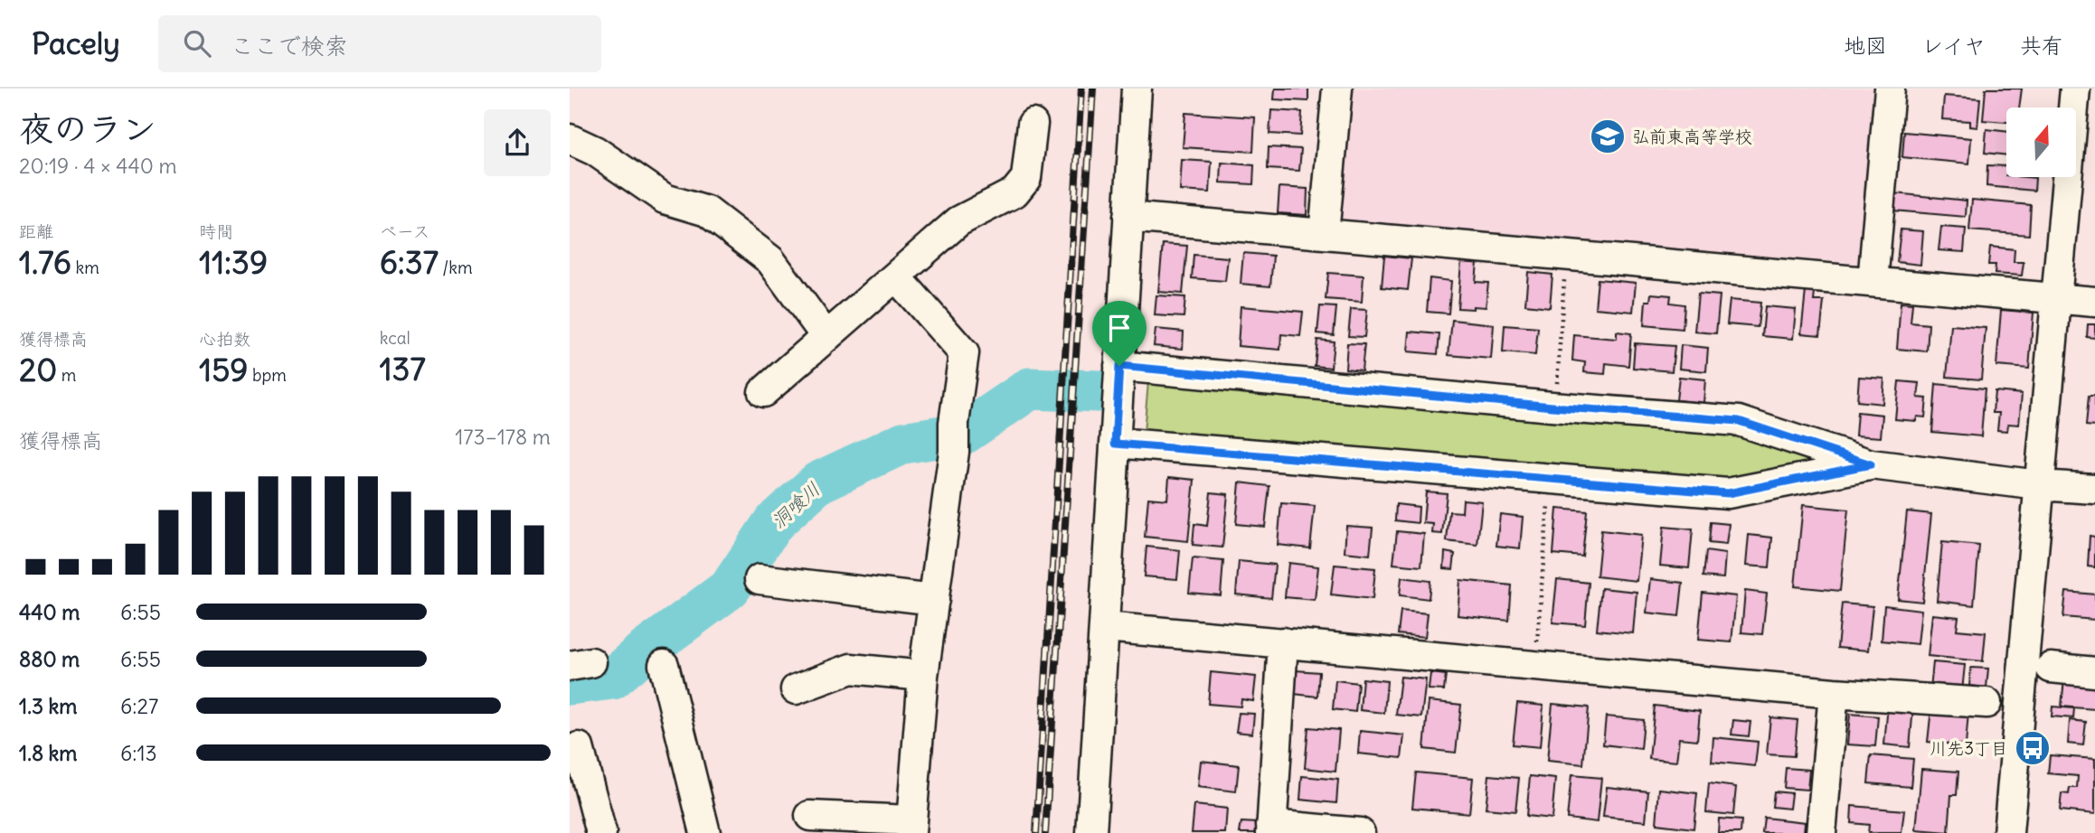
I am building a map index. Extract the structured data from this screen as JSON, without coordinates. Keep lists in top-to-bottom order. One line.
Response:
{"water":["洞喰川"],"places":{"school or university":["弘前東高等学校"],"bus stop":["川先3丁目"]},"north":"top","page":{"header":"Pacely","search":"ここで検索","nav":["地図","レイヤ","共有"],"heading":["夜のラン","20:19 · 4 × 440 m"],"stats":[["距離","1.76 km"],["時間","11:39"],["ペース","6:37 /km"],["獲得標高","20 m"],["心拍数","159 bpm"],["kcal","137"]],"chart":["獲得標高","173–178 m"],"list":[{"name":"440 m","note":"6:55"},{"name":"880 m","note":"6:55"},{"name":"1.3 km","note":"6:27"},{"name":"1.8 km","note":"6:13"}]}}
